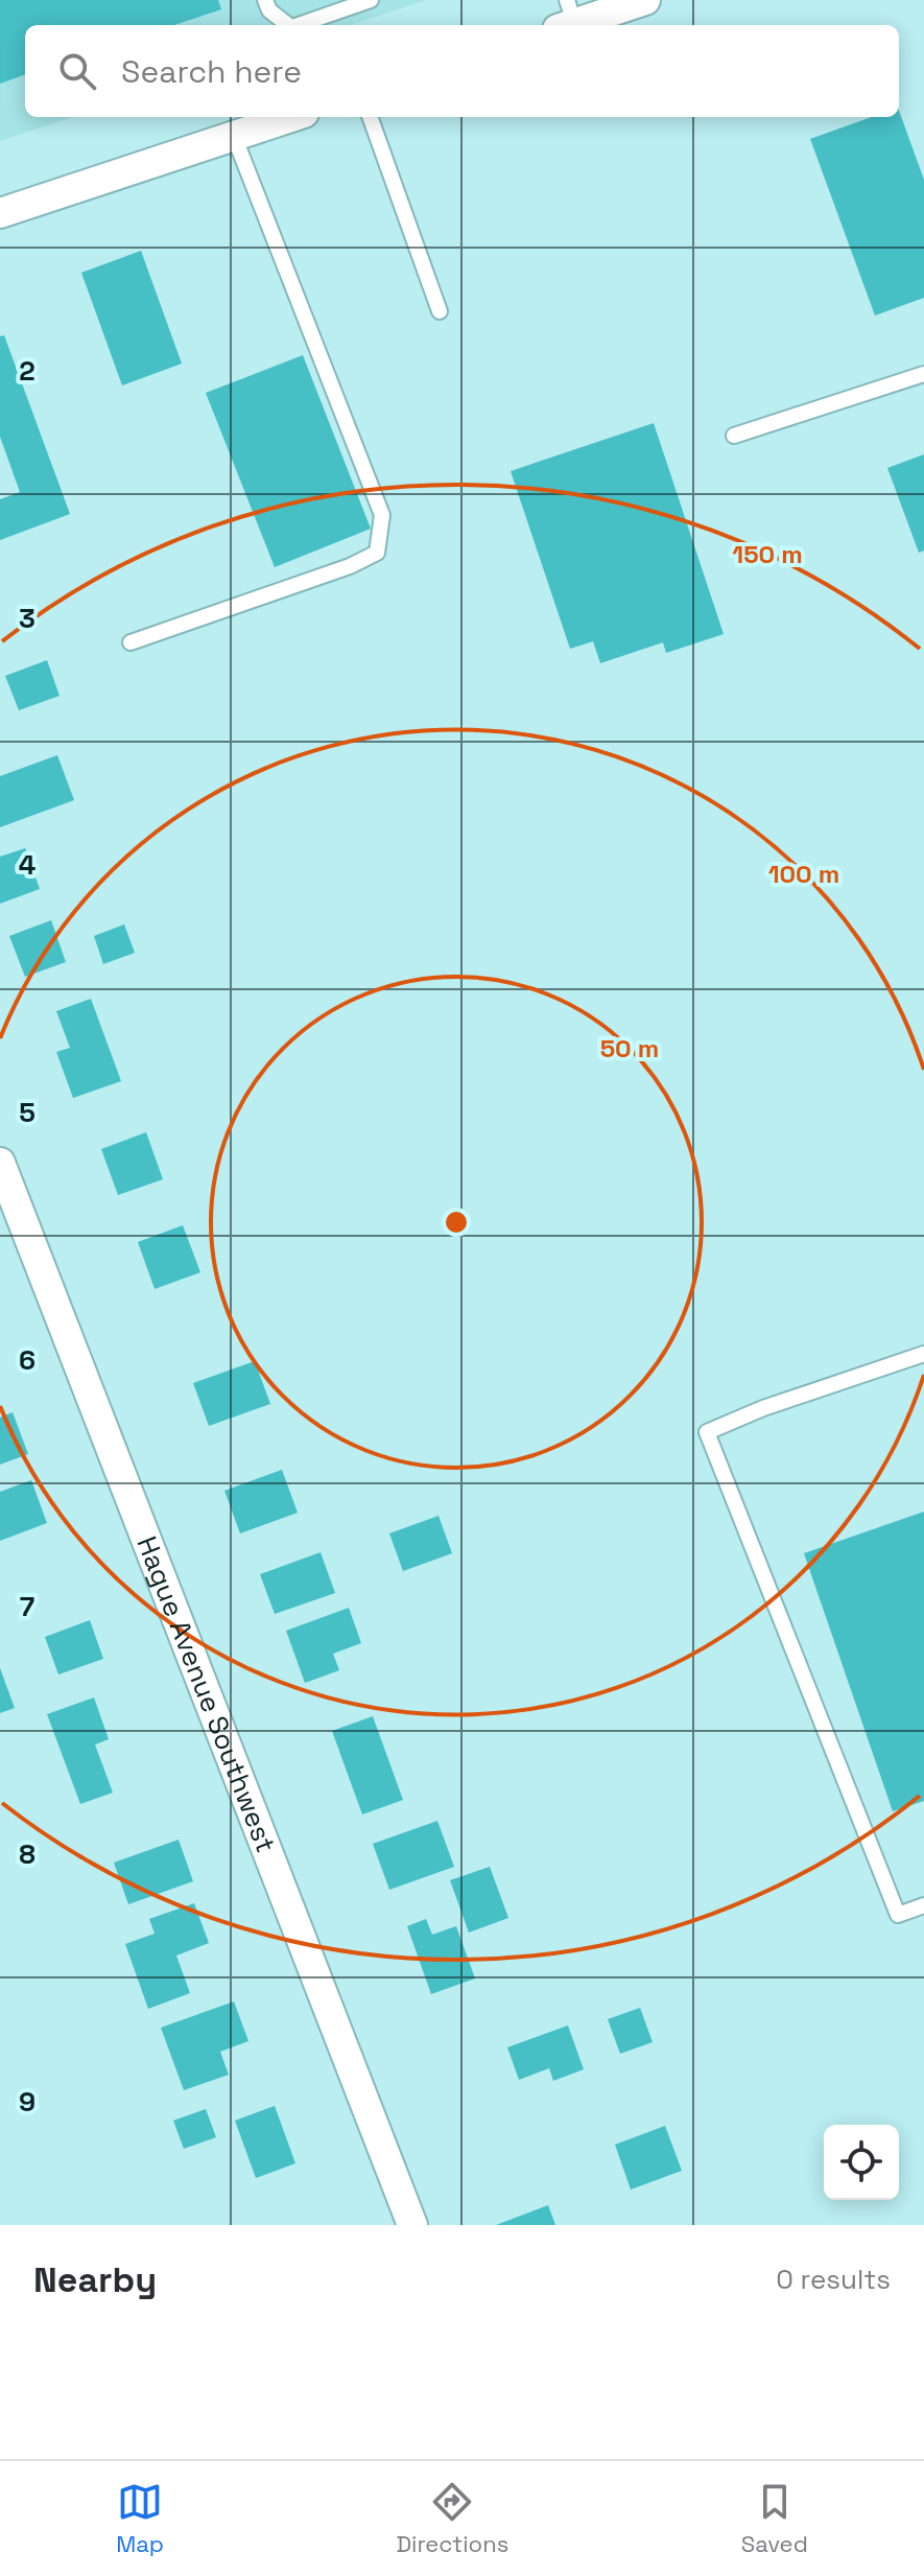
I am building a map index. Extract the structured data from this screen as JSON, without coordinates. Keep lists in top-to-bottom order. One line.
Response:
{"streets":{"street":["Hague Avenue Southwest"]},"page":{"search":"Search here","heading":["Nearby","0 results"],"nav":["Map","Directions","Saved"]},"grid":{"rows":["2","3","4","5","6","7","8","9"]},"rings":["150 m","100 m","50 m"]}
